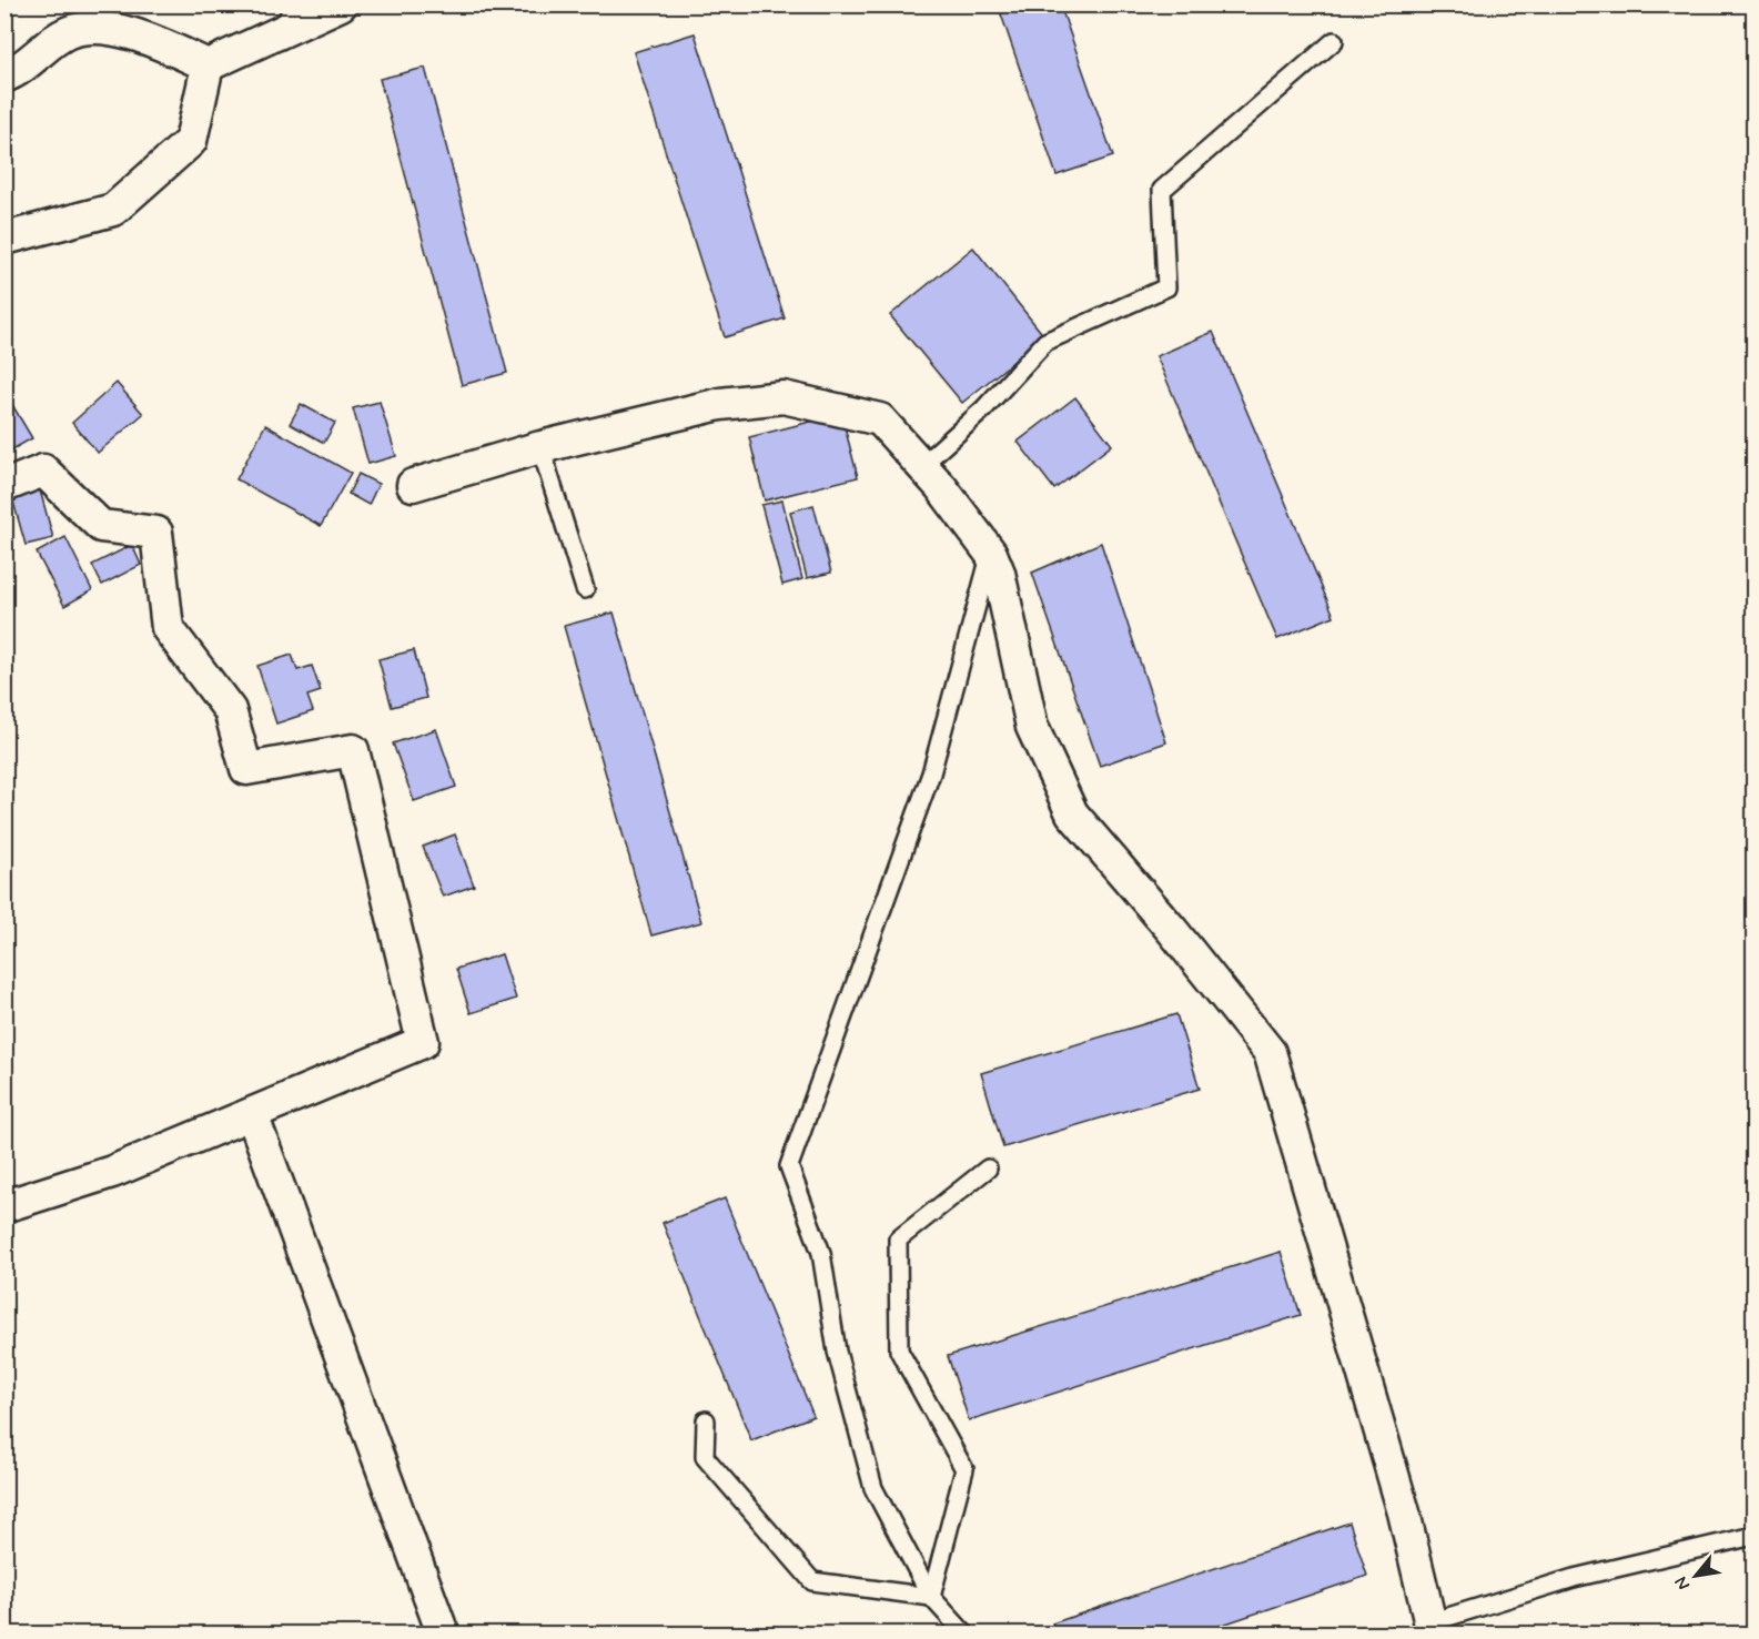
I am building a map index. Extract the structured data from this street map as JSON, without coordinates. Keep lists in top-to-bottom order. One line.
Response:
{"north":"bottom left"}
